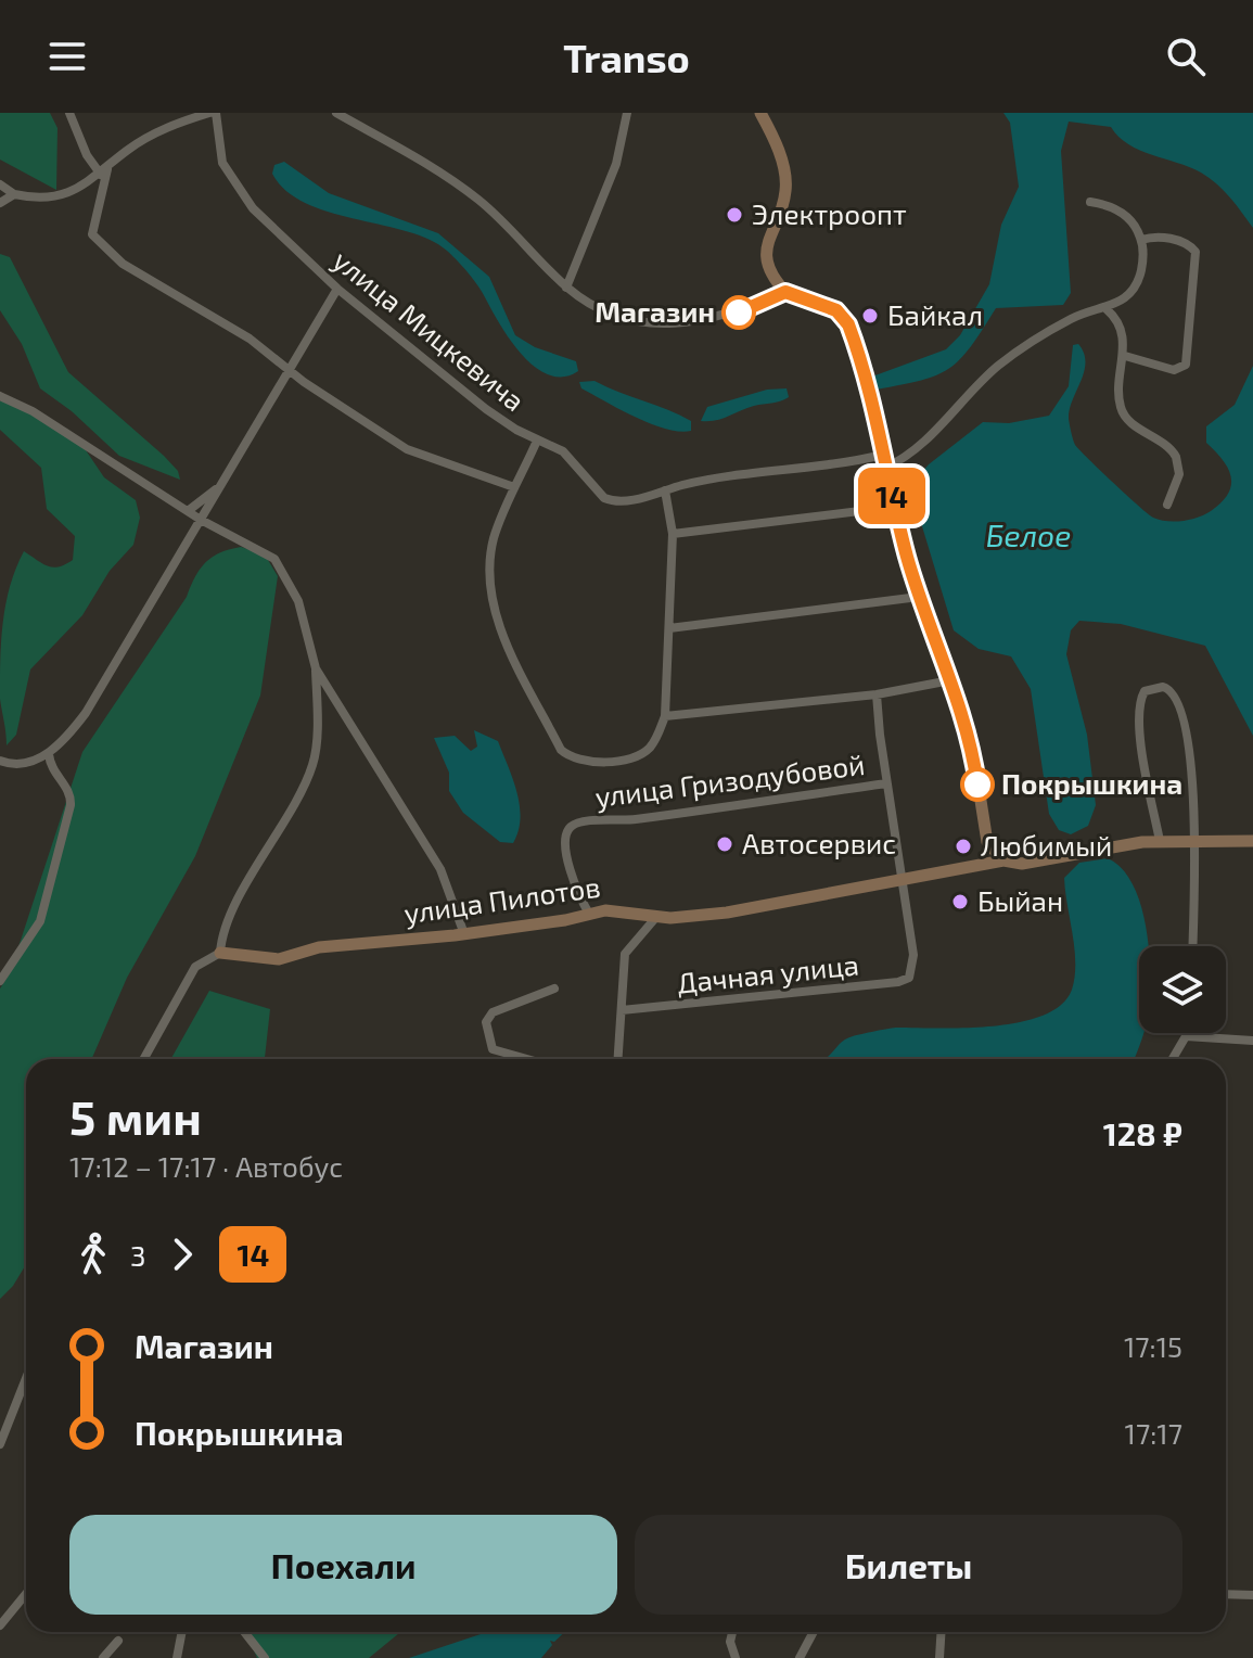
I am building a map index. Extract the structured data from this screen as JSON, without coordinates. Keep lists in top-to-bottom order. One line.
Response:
{"streets":{"street":["улица Мицкевича","улица Гризодубовой","улица Пилотов","Дачная улица"]},"crossings":[["улица Гризодубовой","улица Пилотов"],["улица Пилотов","Дачная улица"]],"water":["Белое"],"places":["Электроопт","Магазин","Байкал","Покрышкина","Автосервис","Любимый","Быйан"],"lines":["bus line 14"],"page":{"header":"Transo","on_map":"14","heading":["5 мин","17:12 – 17:17 · Автобус","128 ₽"],"legs":["3","14"],"list":[{"name":"Магазин","value":"17:15"},{"name":"Покрышкина","value":"17:17"}],"buttons":["Поехали","Билеты"]}}
